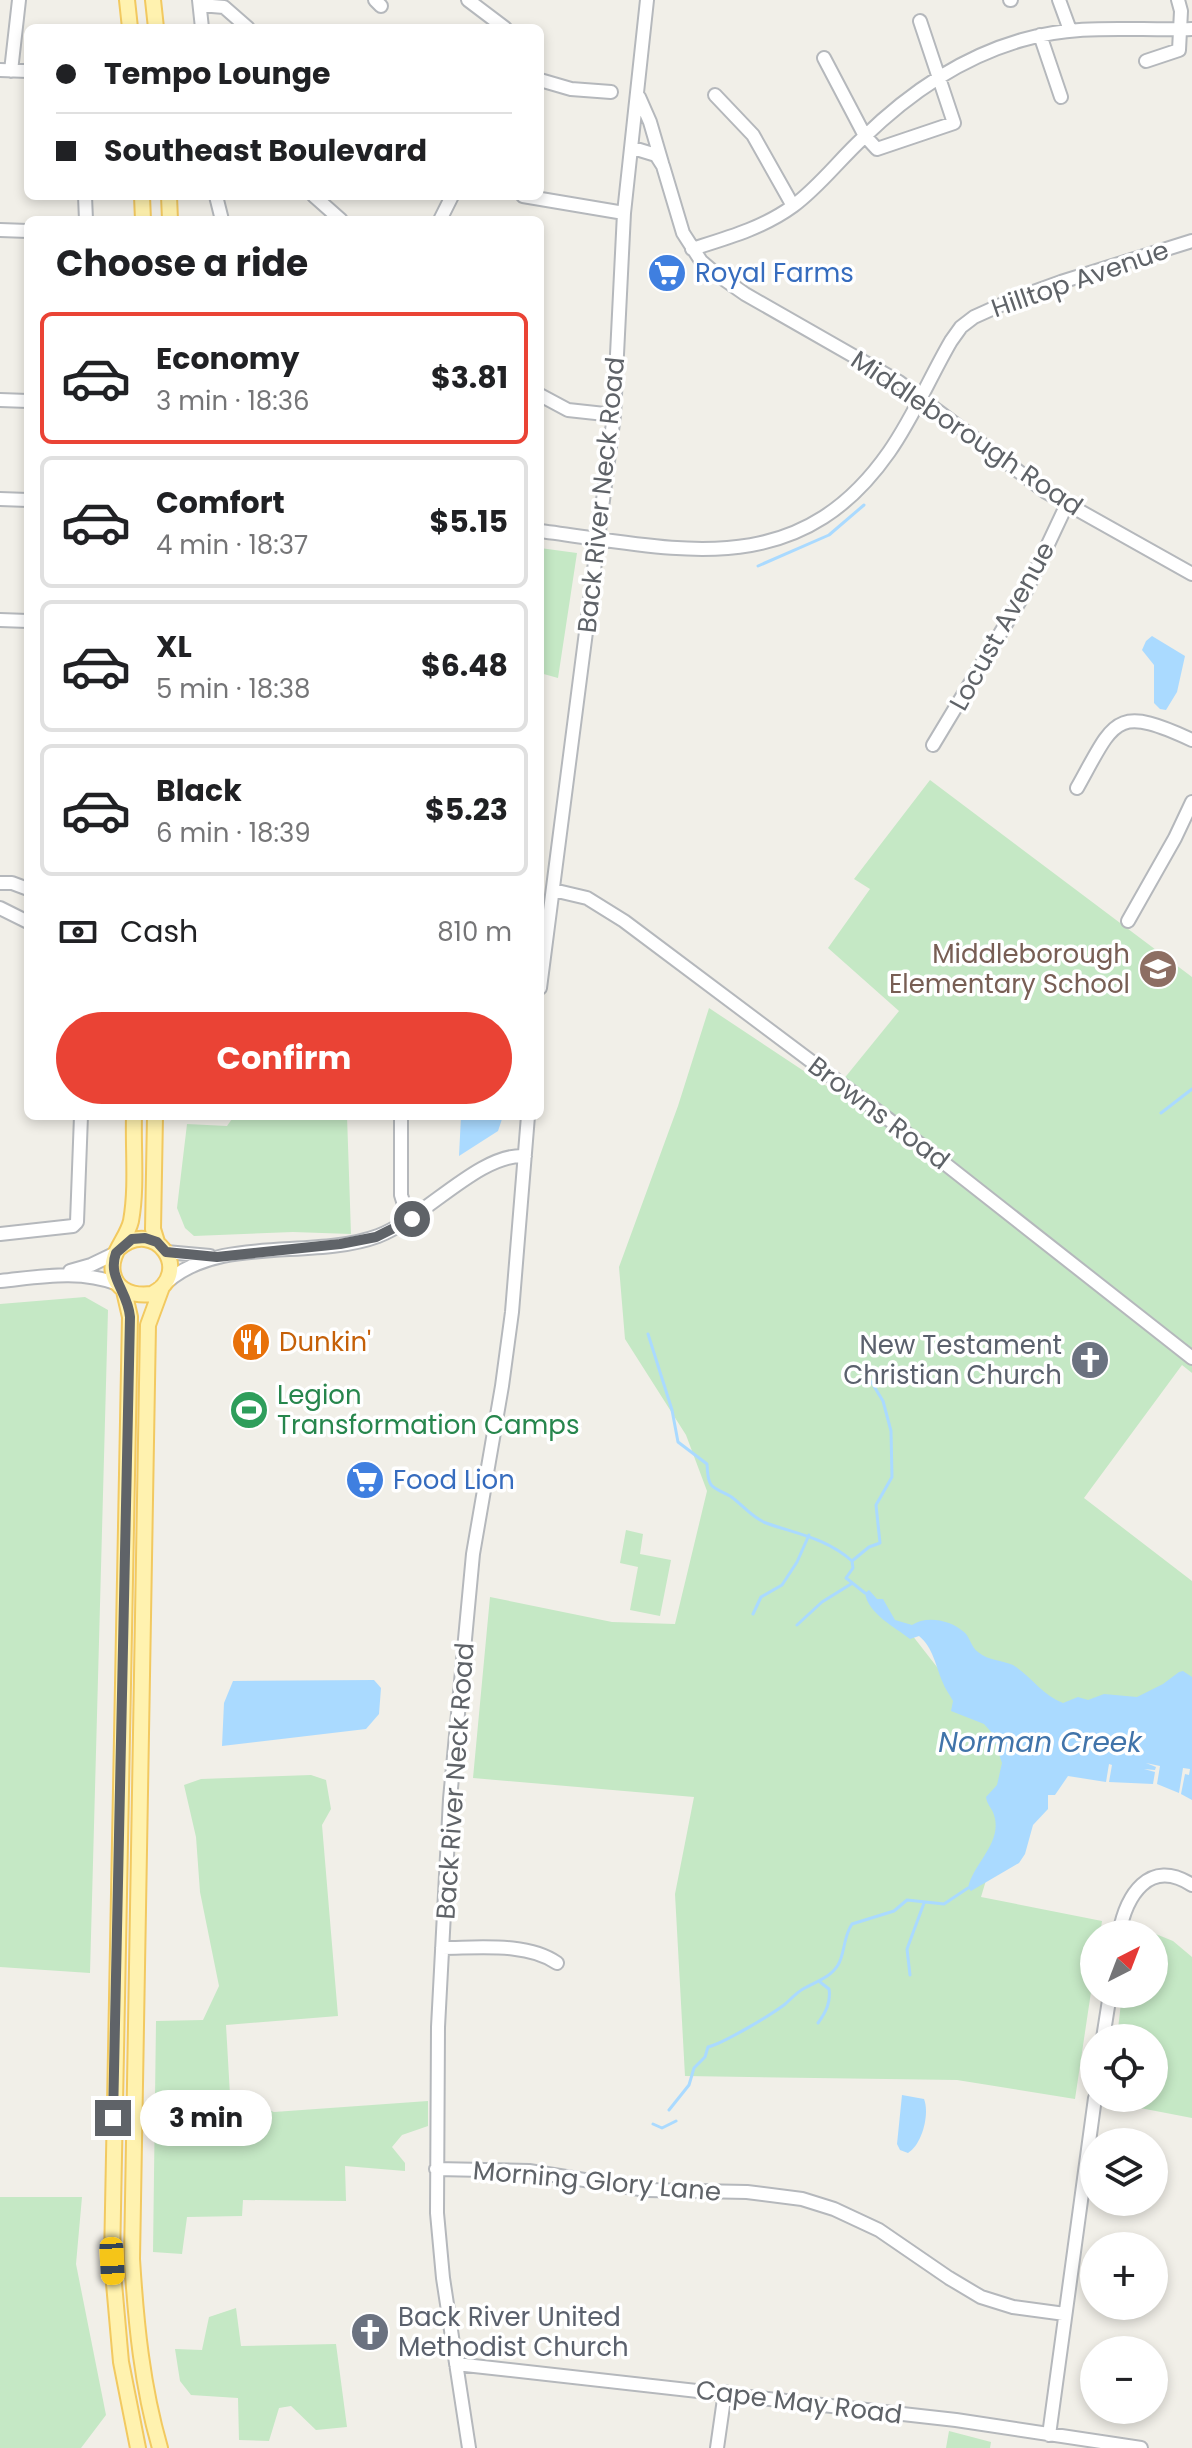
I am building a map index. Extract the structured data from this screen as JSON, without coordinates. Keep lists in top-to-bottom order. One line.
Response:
{"streets":{"street":["Hilltop Avenue","Middleborough Road","Back River Neck Road","Locust Avenue","Browns Road","Morning Glory Lane","Cape May Road"]},"crossings":[["Hilltop Avenue","Middleborough Road"],["Hilltop Avenue","Back River Neck Road"],["Middleborough Road","Back River Neck Road"],["Middleborough Road","Locust Avenue"],["Back River Neck Road","Browns Road"],["Back River Neck Road","Morning Glory Lane"],["Back River Neck Road","Cape May Road"]],"water":["Norman Creek"],"places":{"supermarket":["Royal Farms","Food Lion"],"school or university":["Middleborough Elementary School"],"restaurant":["Dunkin'"],"church":["New Testament Christian Church","Back River United Methodist Church"],"sports":["Legion Transformation Camps"]},"north":"top right","page":{"banner":["Tempo Lounge","Southeast Boulevard"],"heading":"Choose a ride","list":[{"name":"Economy","note":"3 min · 18:36","value":"$3.81"},{"name":"Comfort","note":"4 min · 18:37","value":"$5.15"},{"name":"XL","note":"5 min · 18:38","value":"$6.48"},{"name":"Black","note":"6 min · 18:39","value":"$5.23"}],"pay":["Cash","810 m"],"buttons":"Confirm","map_buttons":["+","−"],"bubble":"3 min"}}
